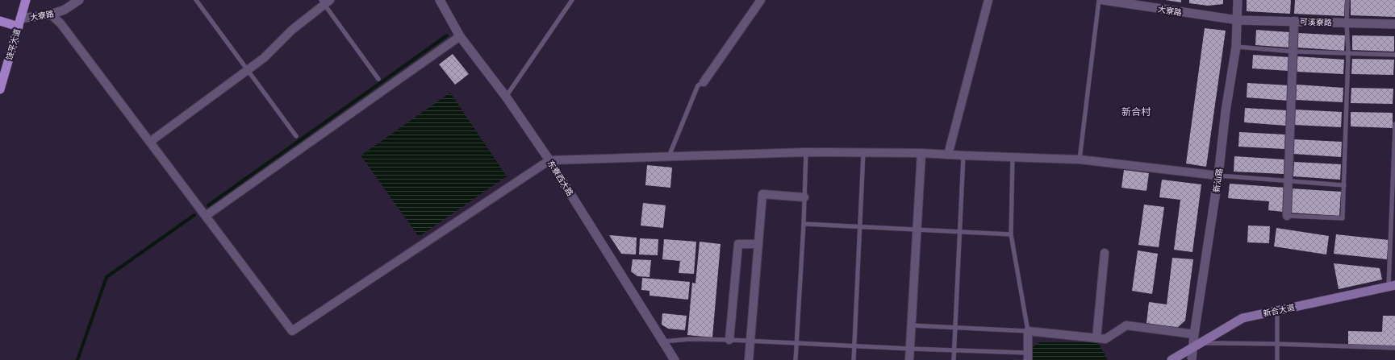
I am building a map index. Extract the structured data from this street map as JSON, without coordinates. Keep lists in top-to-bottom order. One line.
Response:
{"streets":{"main road":["饶平大道","新合大道"],"street":["大寮路","可溪寮路","东寮西大路","新汕路"]},"crossings":[["大寮路","可溪寮路"],["大寮路","饶平大道"],["大寮路","新汕路"],["可溪寮路","新汕路"],["新汕路","新合大道"]],"districts":["新合村"]}
